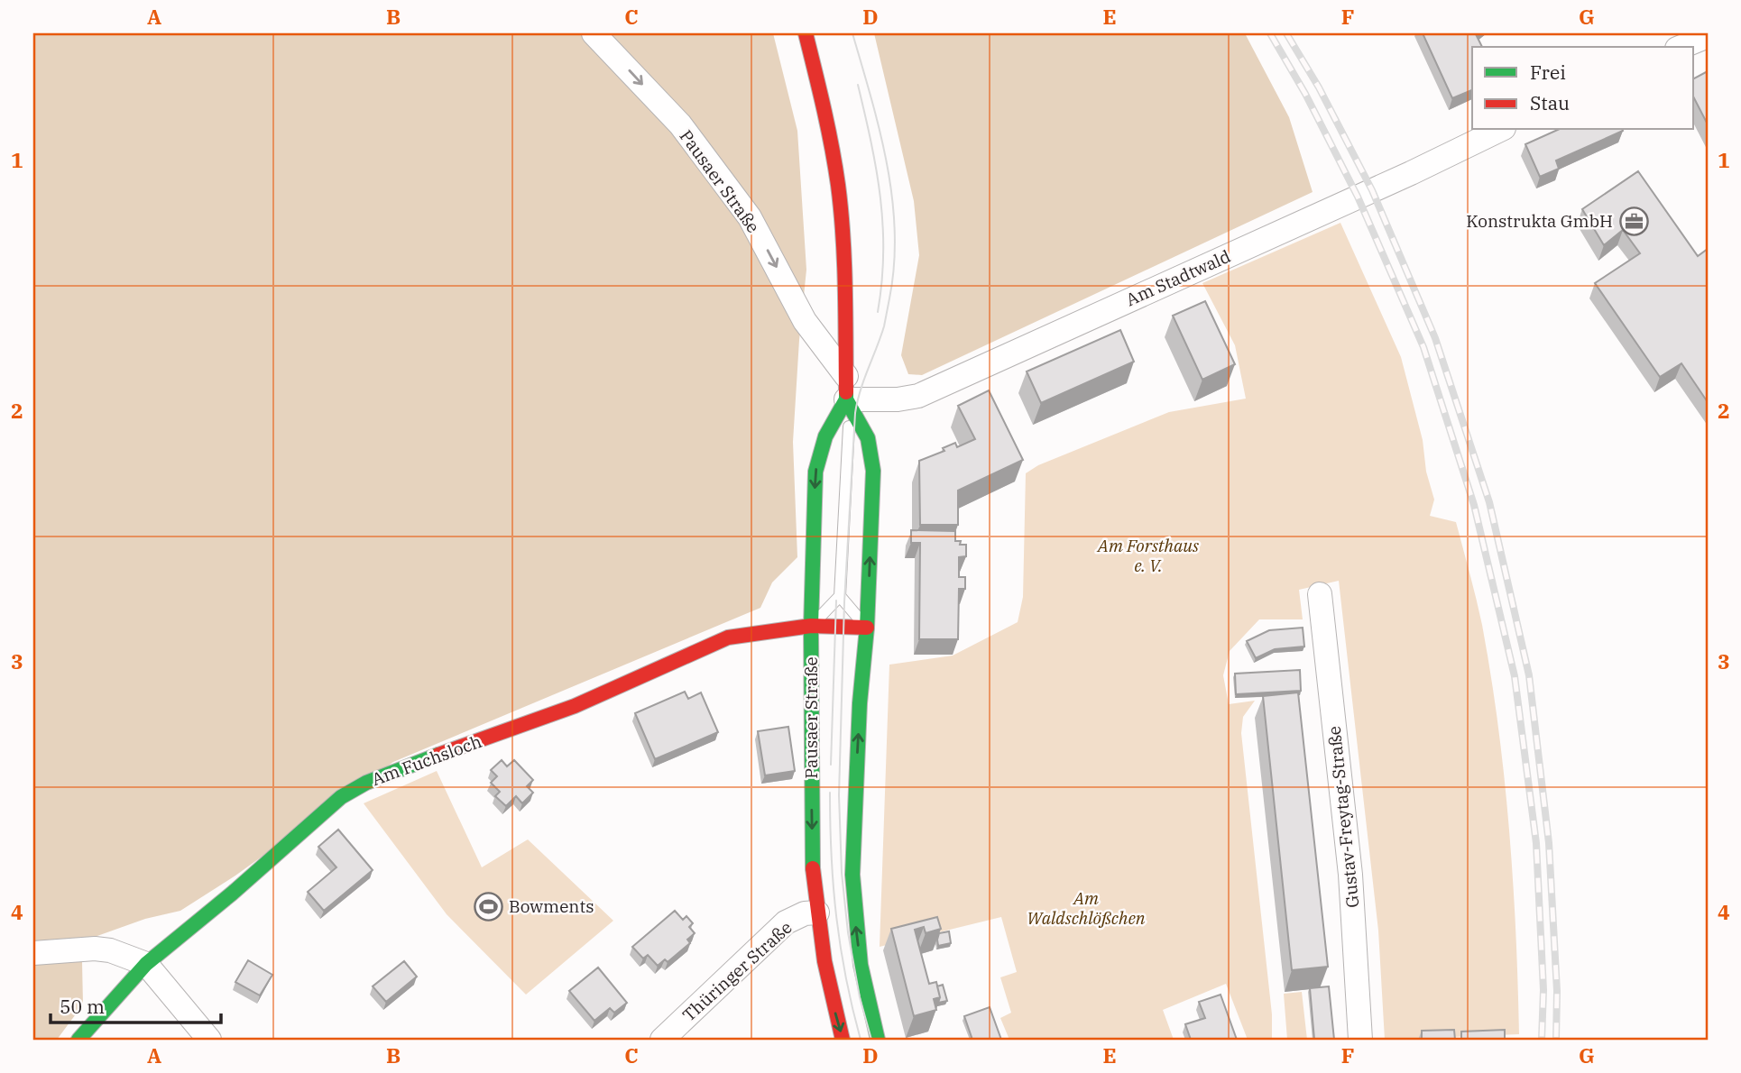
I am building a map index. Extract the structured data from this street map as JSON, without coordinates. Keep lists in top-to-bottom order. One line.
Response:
{"streets":{"main road":["Pausaer Straße","Am Fuchsloch"],"street":["Am Stadtwald","Gustav-Freytag-Straße","Thüringer Straße"]},"crossings":[["Pausaer Straße","Am Stadtwald"],["Pausaer Straße","Am Fuchsloch"],["Pausaer Straße","Thüringer Straße"]],"parks":["Am Forsthaus e. V.","Am Waldschlößchen"],"places":{"office":["Konstrukta GmbH"],"sports":["Bowments"]},"legend":["Frei","Stau"],"scale_bar":"50 m","grid":{"columns":["A","B","C","D","E","F","G"],"rows":["1","2","3","4"]}}
